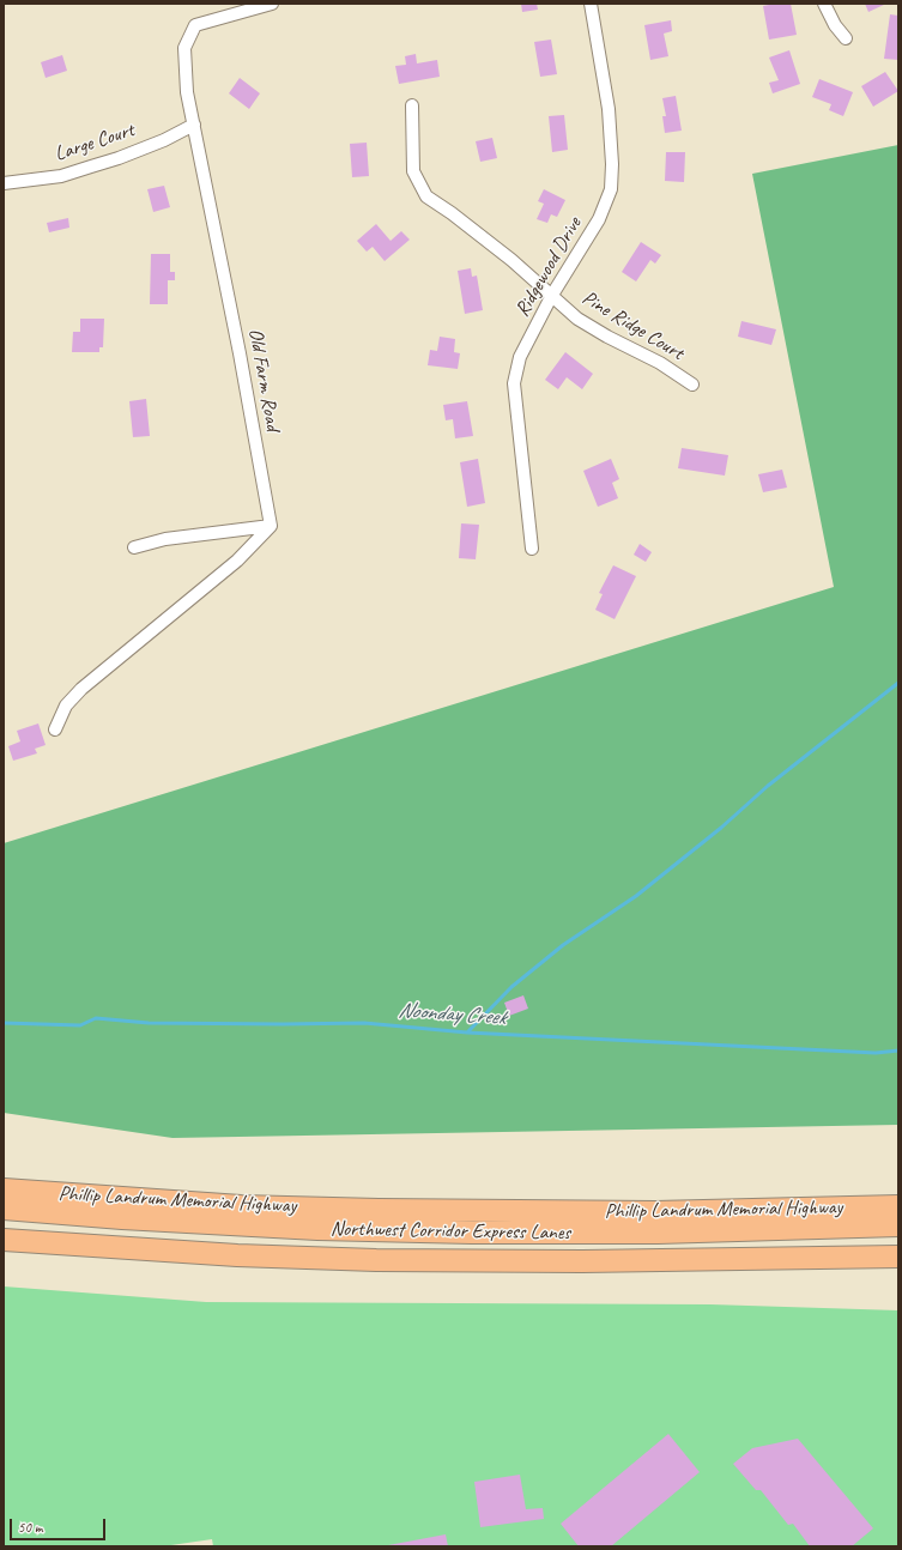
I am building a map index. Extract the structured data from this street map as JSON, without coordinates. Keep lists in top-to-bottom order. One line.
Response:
{"streets":{"highway":["Phillip Landrum Memorial Highway","Northwest Corridor Express Lanes"],"street":["Large Court","Ridgewood Drive","Pine Ridge Court","Old Farm Road"]},"crossings":[["Large Court","Old Farm Road"],["Ridgewood Drive","Pine Ridge Court"]],"water":["Noonday Creek"],"scale_bar":"50 m"}
